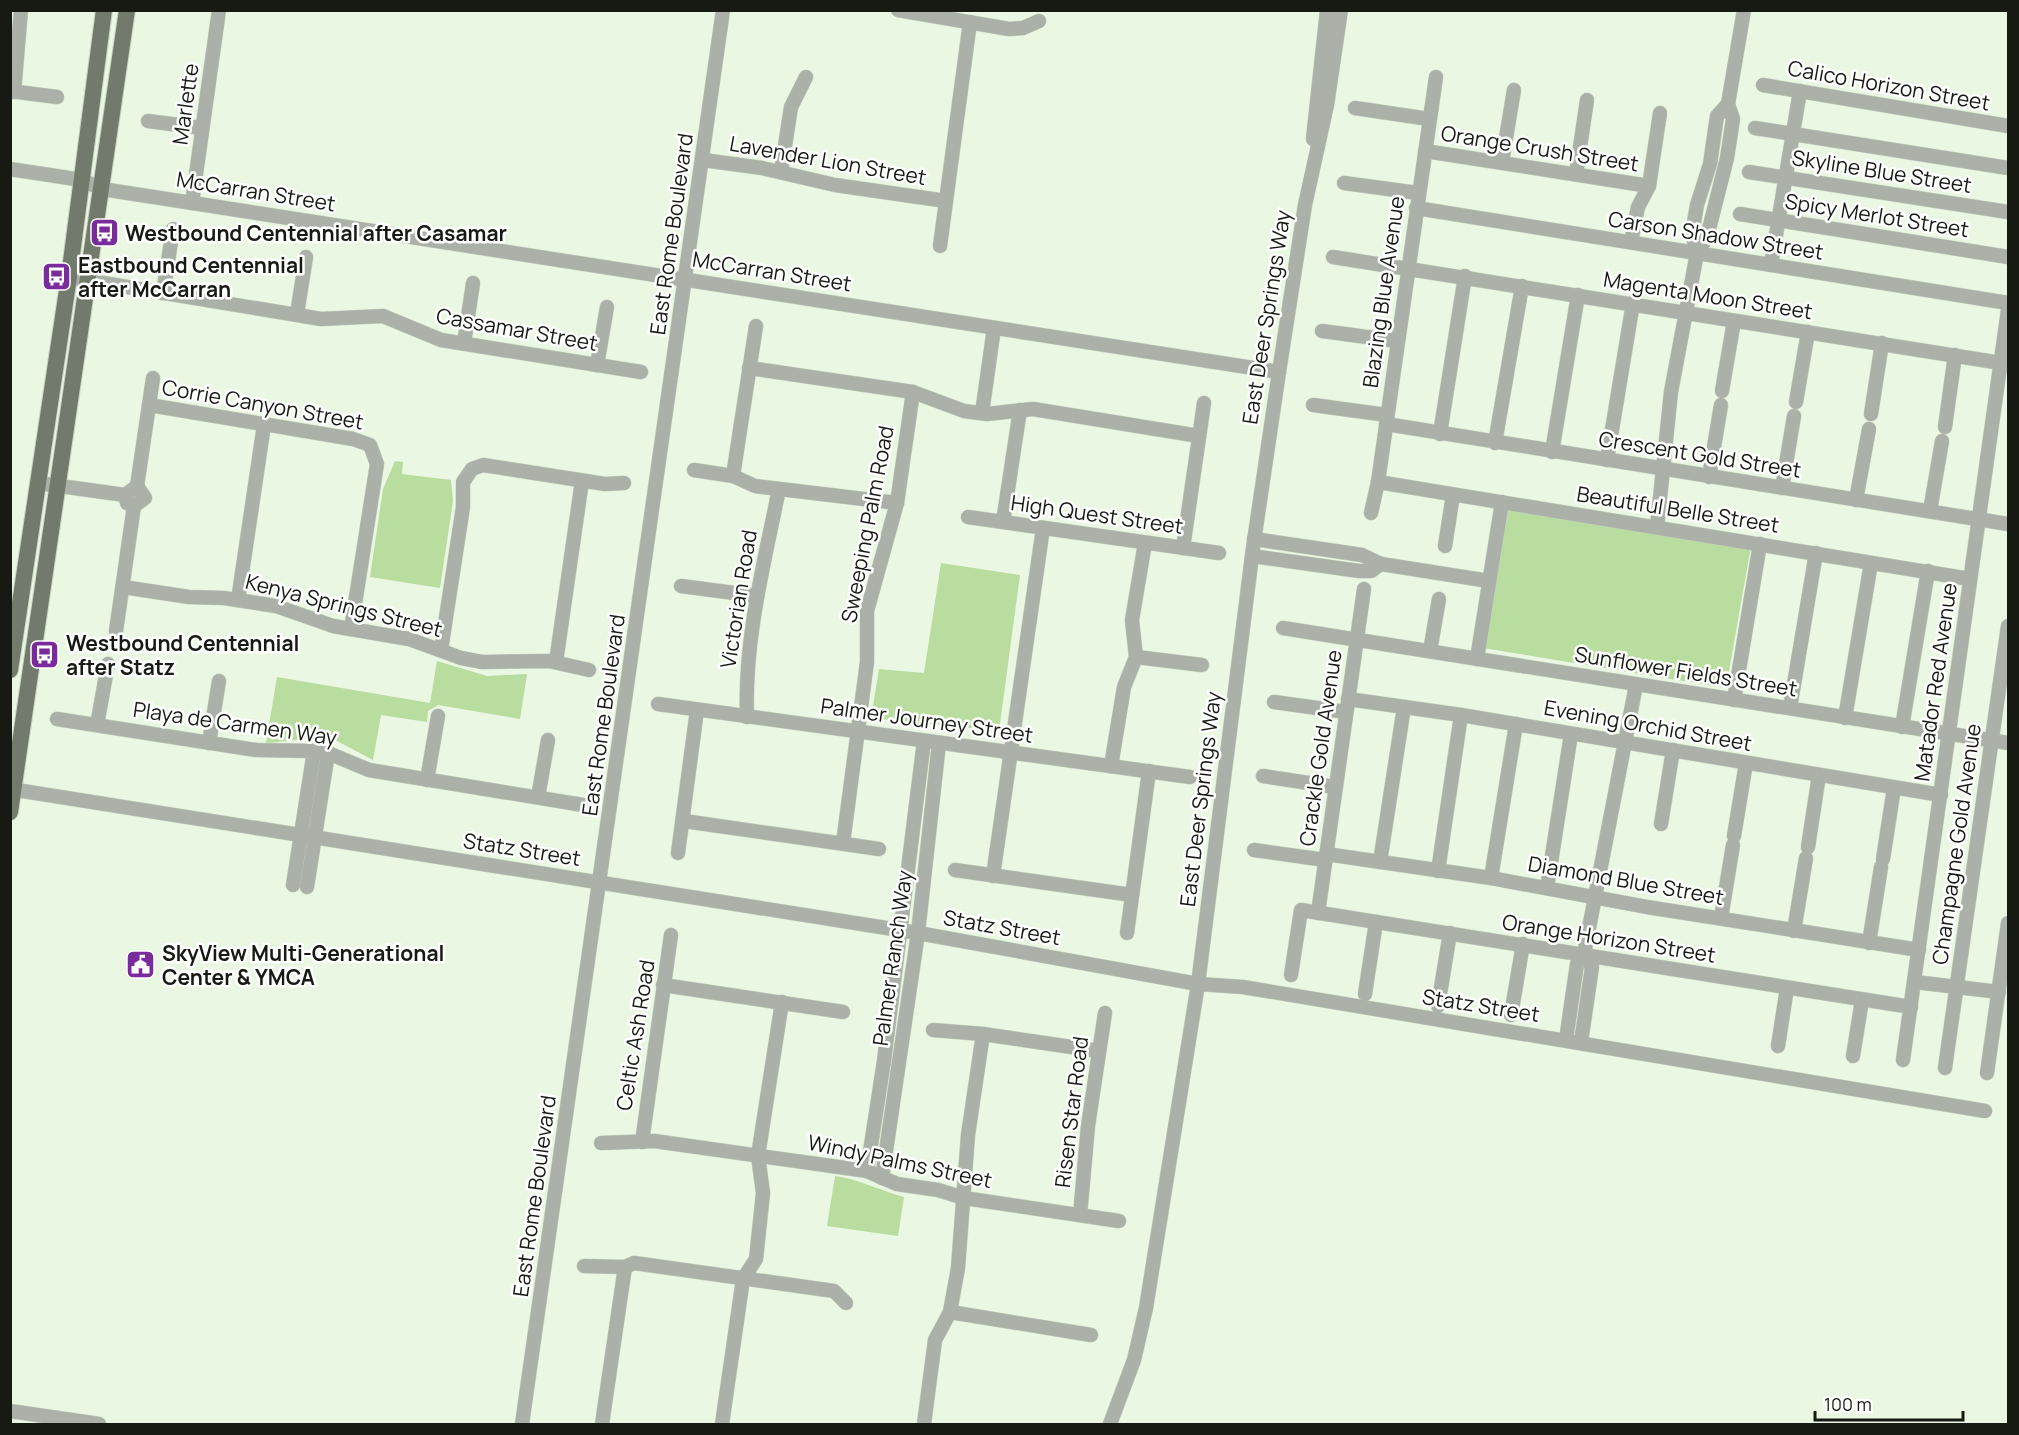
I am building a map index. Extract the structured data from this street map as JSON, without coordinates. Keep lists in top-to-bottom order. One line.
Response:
{"streets":{"street":["Calico Horizon Street","Marlette","Orange Crush Street","Lavender Lion Street","Skyline Blue Street","McCarran Street","Spicy Merlot Street","East Rome Boulevard","Carson Shadow Street","Blazing Blue Avenue","Magenta Moon Street","East Deer Springs Way","Cassamar Street","Corrie Canyon Street","Crescent Gold Street","Beautiful Belle Street","High Quest Street","Sweeping Palm Road","Victorian Road","Kenya Springs Street","Sunflower Fields Street","Matador Red Avenue","Palmer Journey Street","Playa de Carmen Way","Evening Orchid Street","Crackle Gold Avenue","Champagne Gold Avenue","Statz Street","Diamond Blue Street","Orange Horizon Street","Palmer Ranch Way","Celtic Ash Road","Risen Star Road","Windy Palms Street"]},"crossings":[["Marlette","McCarran Street"],["Orange Crush Street","Blazing Blue Avenue"],["Lavender Lion Street","East Rome Boulevard"],["McCarran Street","East Rome Boulevard"],["McCarran Street","East Deer Springs Way"],["East Rome Boulevard","Statz Street"],["Carson Shadow Street","Blazing Blue Avenue"],["Blazing Blue Avenue","Magenta Moon Street"],["Blazing Blue Avenue","Crescent Gold Street"],["Blazing Blue Avenue","Beautiful Belle Street"],["Magenta Moon Street","Matador Red Avenue"],["East Deer Springs Way","Statz Street"],["Corrie Canyon Street","Kenya Springs Street"],["Crescent Gold Street","Matador Red Avenue"],["Beautiful Belle Street","Matador Red Avenue"],["Sweeping Palm Road","Palmer Journey Street"],["Victorian Road","Palmer Journey Street"],["Sunflower Fields Street","Matador Red Avenue"],["Sunflower Fields Street","Crackle Gold Avenue"],["Sunflower Fields Street","Champagne Gold Avenue"],["Matador Red Avenue","Evening Orchid Street"],["Matador Red Avenue","Diamond Blue Street"],["Matador Red Avenue","Orange Horizon Street"],["Palmer Journey Street","Palmer Ranch Way"],["Evening Orchid Street","Crackle Gold Avenue"],["Crackle Gold Avenue","Diamond Blue Street"],["Crackle Gold Avenue","Orange Horizon Street"],["Statz Street","Palmer Ranch Way"],["Palmer Ranch Way","Windy Palms Street"],["Celtic Ash Road","Windy Palms Street"],["Risen Star Road","Windy Palms Street"]],"places":{"bus stop":["Westbound Centennial after Casamar","Eastbound Centennial after McCarran","Westbound Centennial after Statz"],"public building":["SkyView Multi-Generational Center & YMCA"]},"scale_bar":"100 m"}
